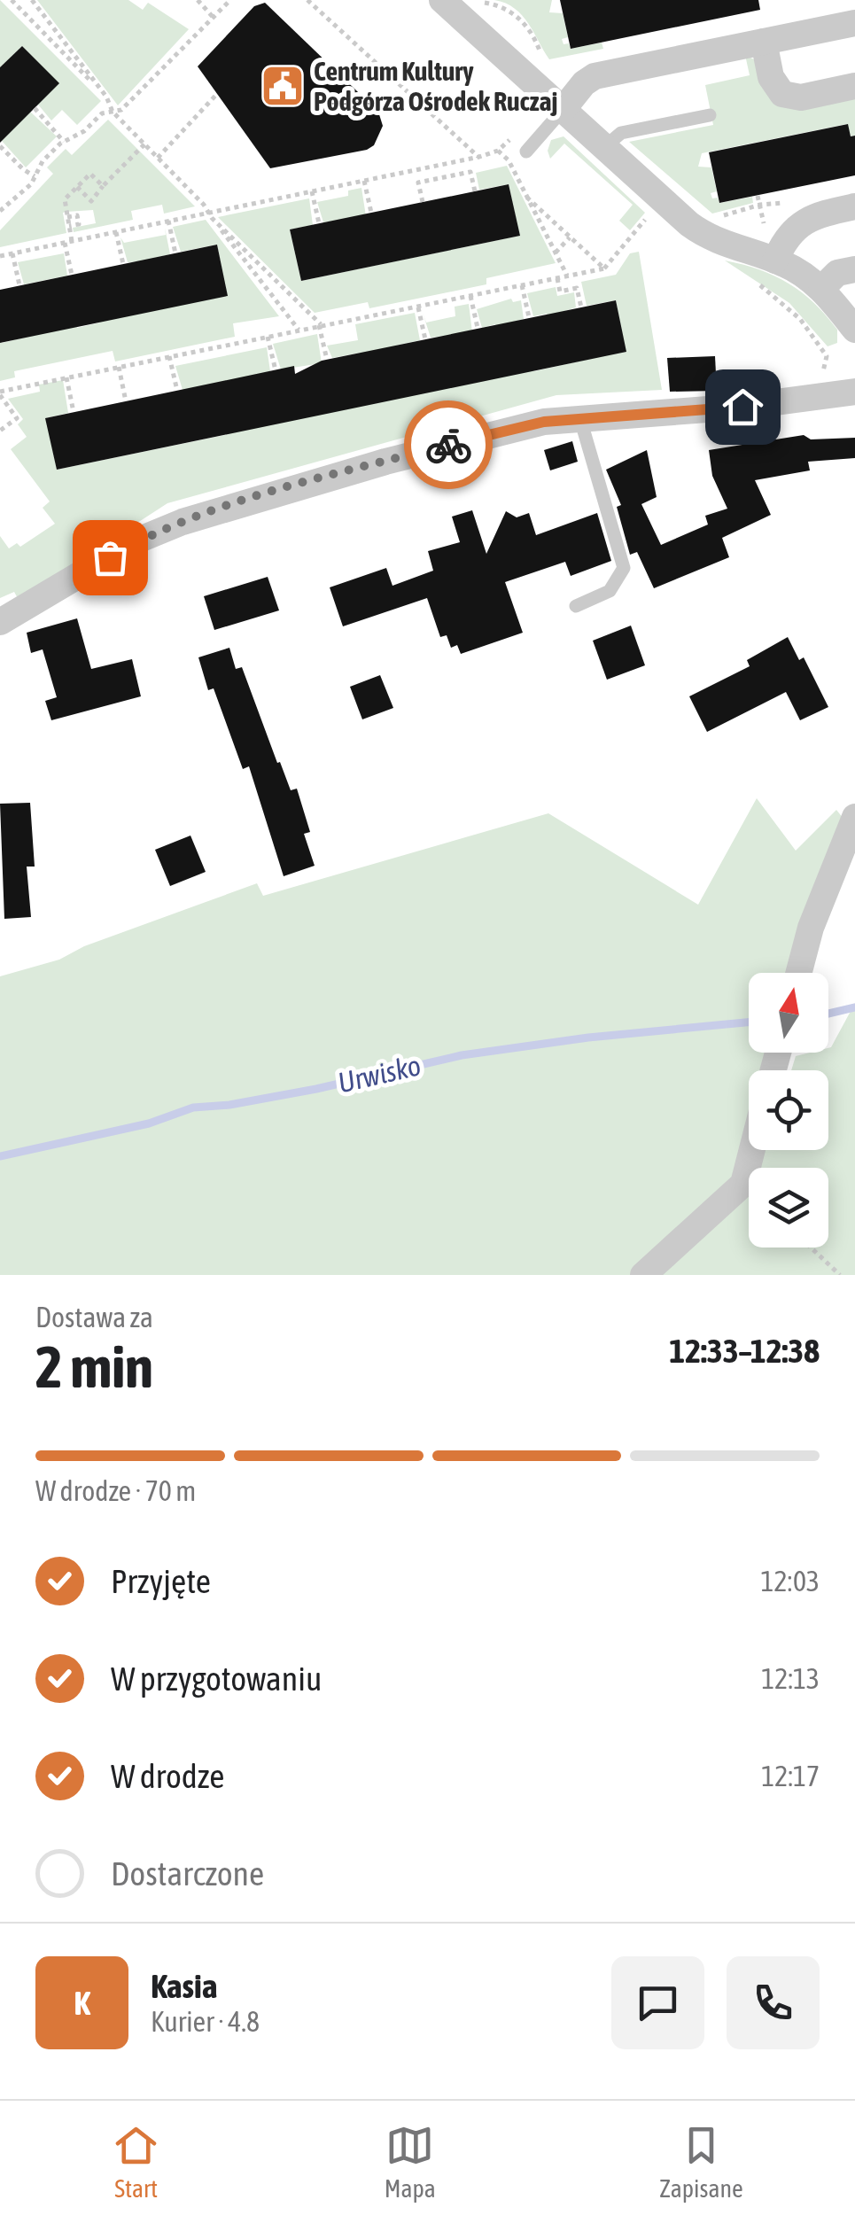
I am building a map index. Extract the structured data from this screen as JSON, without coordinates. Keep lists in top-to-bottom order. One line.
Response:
{"water":["Urwisko"],"places":{"public building":["Centrum Kultury Podgórza Ośrodek Ruczaj"]},"north":"top","page":{"heading":["2 min","Dostawa za","12:33–12:38"],"panel":["Kasia","Kurier · 4.8"],"bar":"W drodze · 70 m","list":[["Przyjęte","12:03"],["W przygotowaniu","12:13"],["W drodze","12:17"],"Dostarczone"],"round":"K","tabs":["Start","Mapa","Zapisane"]}}
